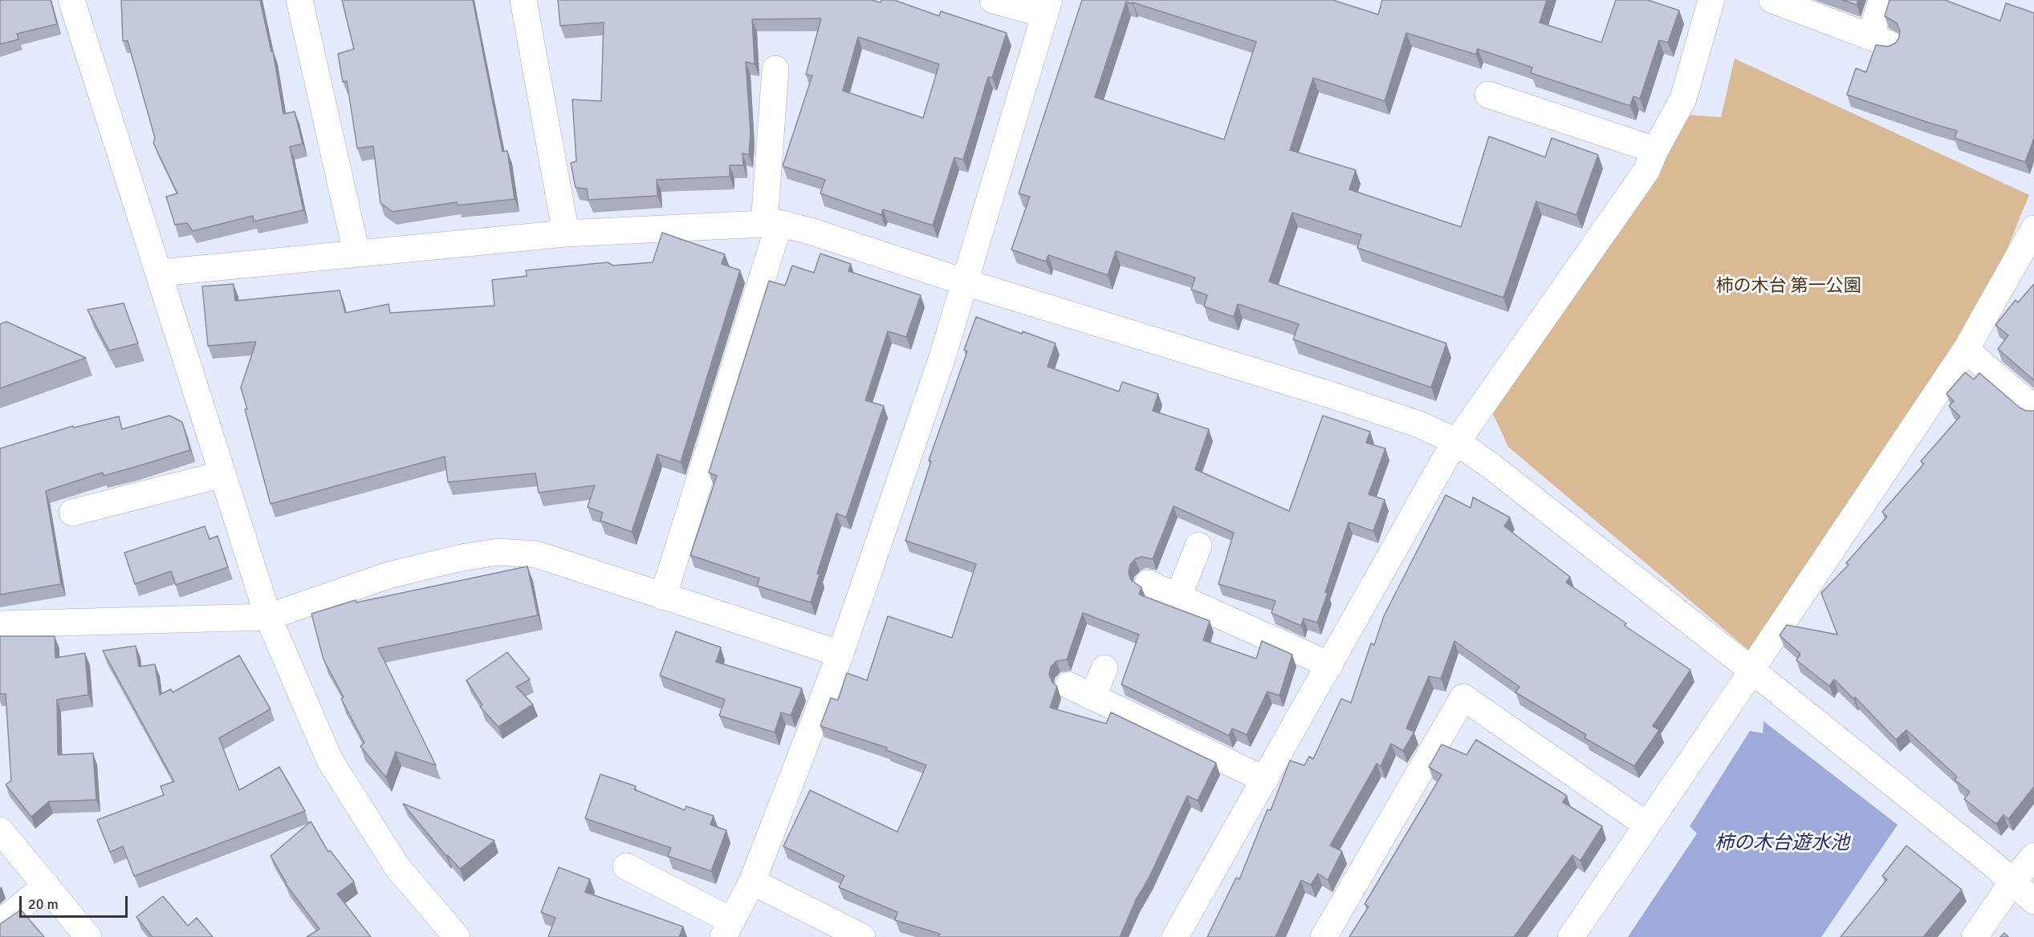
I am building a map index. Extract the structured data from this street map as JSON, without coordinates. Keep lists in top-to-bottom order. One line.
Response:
{"water":["柿の木台遊水池"],"parks":["柿の木台 第一公園"],"scale_bar":"20 m"}
